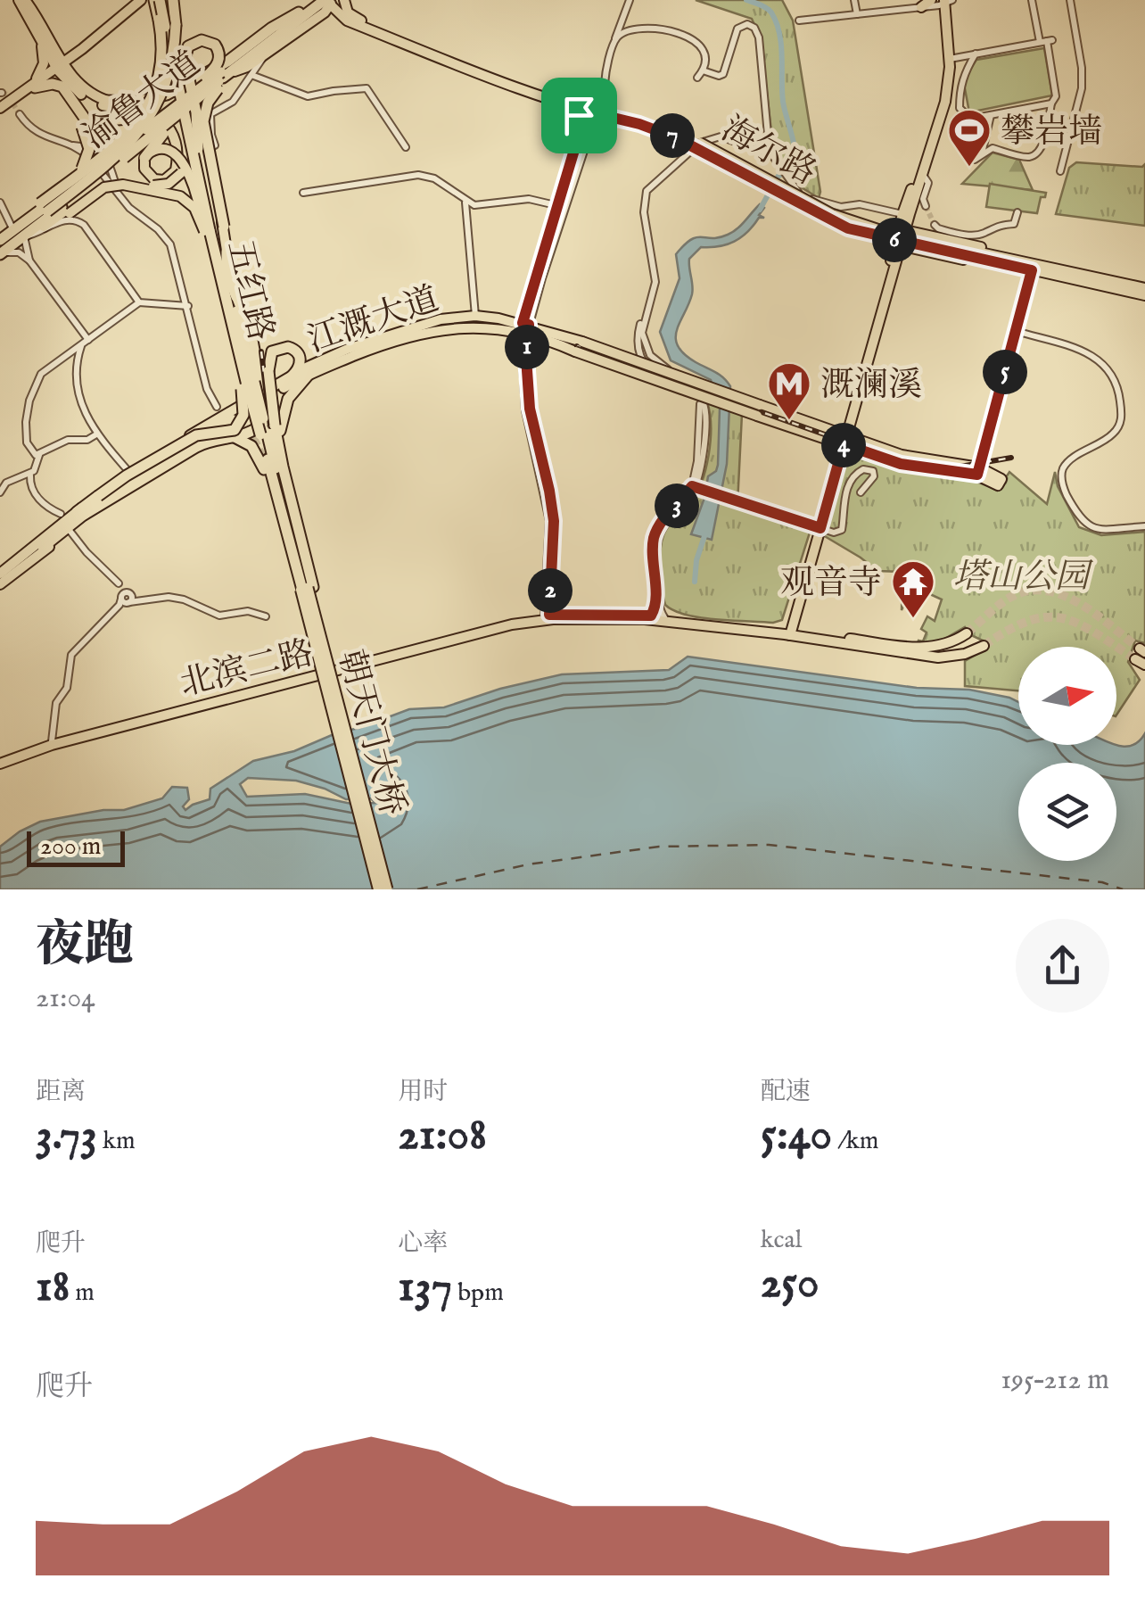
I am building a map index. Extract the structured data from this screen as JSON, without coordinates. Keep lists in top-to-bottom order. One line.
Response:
{"streets":{"highway":["渝鲁大道","五红路","朝天门大桥"],"main road":["海尔路","江溉大道","北滨二路"]},"crossings":[["渝鲁大道","海尔路"],["五红路","朝天门大桥"]],"parks":["塔山公园"],"places":{"sports":["攀岩墙"],"metro station":["溉澜溪"],"temple":["观音寺"]},"scale_bar":"200 m","north":"right","page":{"pins":["7","6","1","5","4","3","2"],"scale":"200 m","heading":["夜跑","21:04"],"stats":[["距离","3.73 km"],["用时","21:08"],["配速","5:40 /km"],["爬升","18 m"],["心率","137 bpm"],["kcal","250"]],"chart":["爬升","195–212 m"]}}
